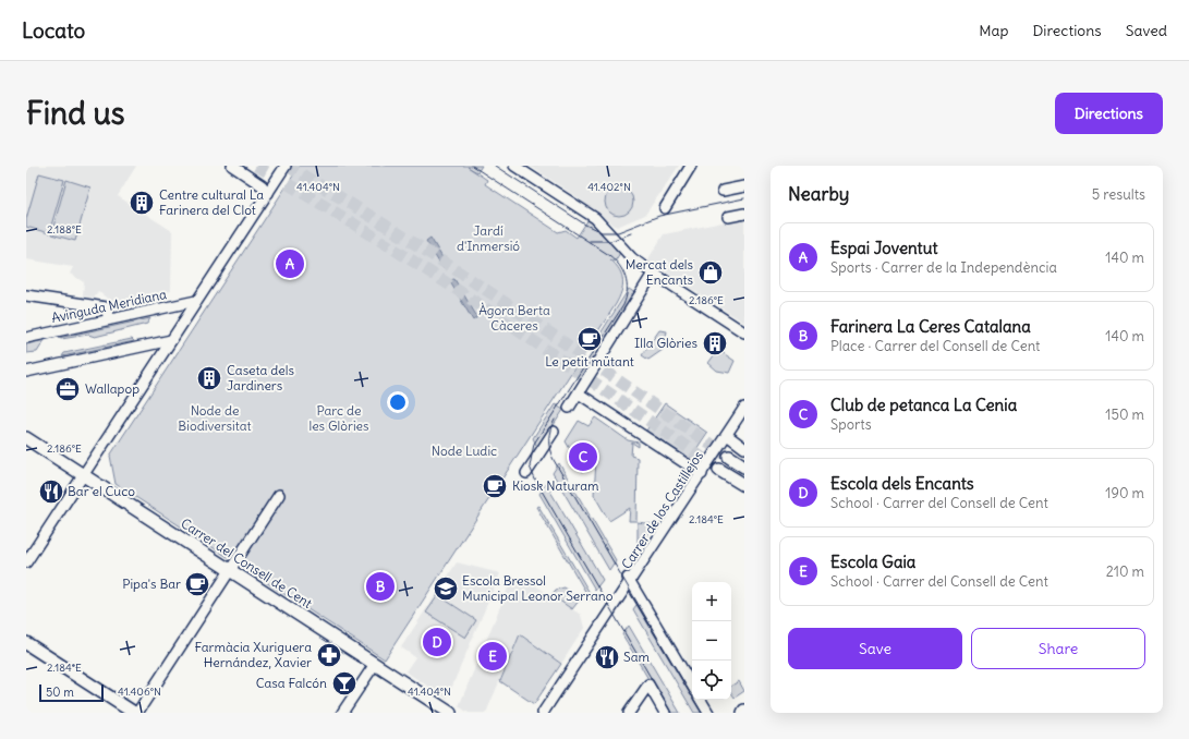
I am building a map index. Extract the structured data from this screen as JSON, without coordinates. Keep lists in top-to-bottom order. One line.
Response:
{"streets":{"main road":["Carrer del Consell de Cent"],"street":["Avinguda Meridiana","Carrer de los Castillejos"]},"parks":["Jardí d'Inmersió","Àgora Berta Càceres","Node de Biodiversitat","Parc de les Glòries","Node Ludic"],"places":{"building":["Centre cultural La Farinera del Clot","Illa Glòries","Caseta dels Jardiners"],"shop":["Mercat dels Encants"],"cafe":["Le petit mütant","Kiosk Naturam","Pipa's Bar"],"office":["Wallapop"],"restaurant":["Bar el Cuco","Sam"],"school or university":["Escola Bressol Municipal Leonor Serrano"],"pharmacy":["Farmàcia Xuriguera Hernández, Xavier"],"bar":["Casa Falcón"]},"scale_bar":"50 m","page":{"header":"Locato","nav":["Map","Directions","Saved"],"buttons":["Directions",["Save","Share"]],"title":"Find us","heading":["Nearby","5 results"],"list":[{"mark":"A","name":"Espai Joventut","note":"Sports · Carrer de la Independència","value":"140 m"},{"mark":"B","name":"Farinera La Ceres Catalana","note":"Place · Carrer del Consell de Cent","value":"140 m"},{"mark":"C","name":"Club de petanca La Cenia","note":"Sports","value":"150 m"},{"mark":"D","name":"Escola dels Encants","note":"School · Carrer del Consell de Cent","value":"190 m"},{"mark":"E","name":"Escola Gaia","note":"School · Carrer del Consell de Cent","value":"210 m"}],"pins":["A","C","B","D","E"],"map_buttons":["+","−"],"scale":"50 m"},"coordinates":["41.404°N","41.402°N","2.188°E","2.186°E","2.184°E","41.406°N"]}
